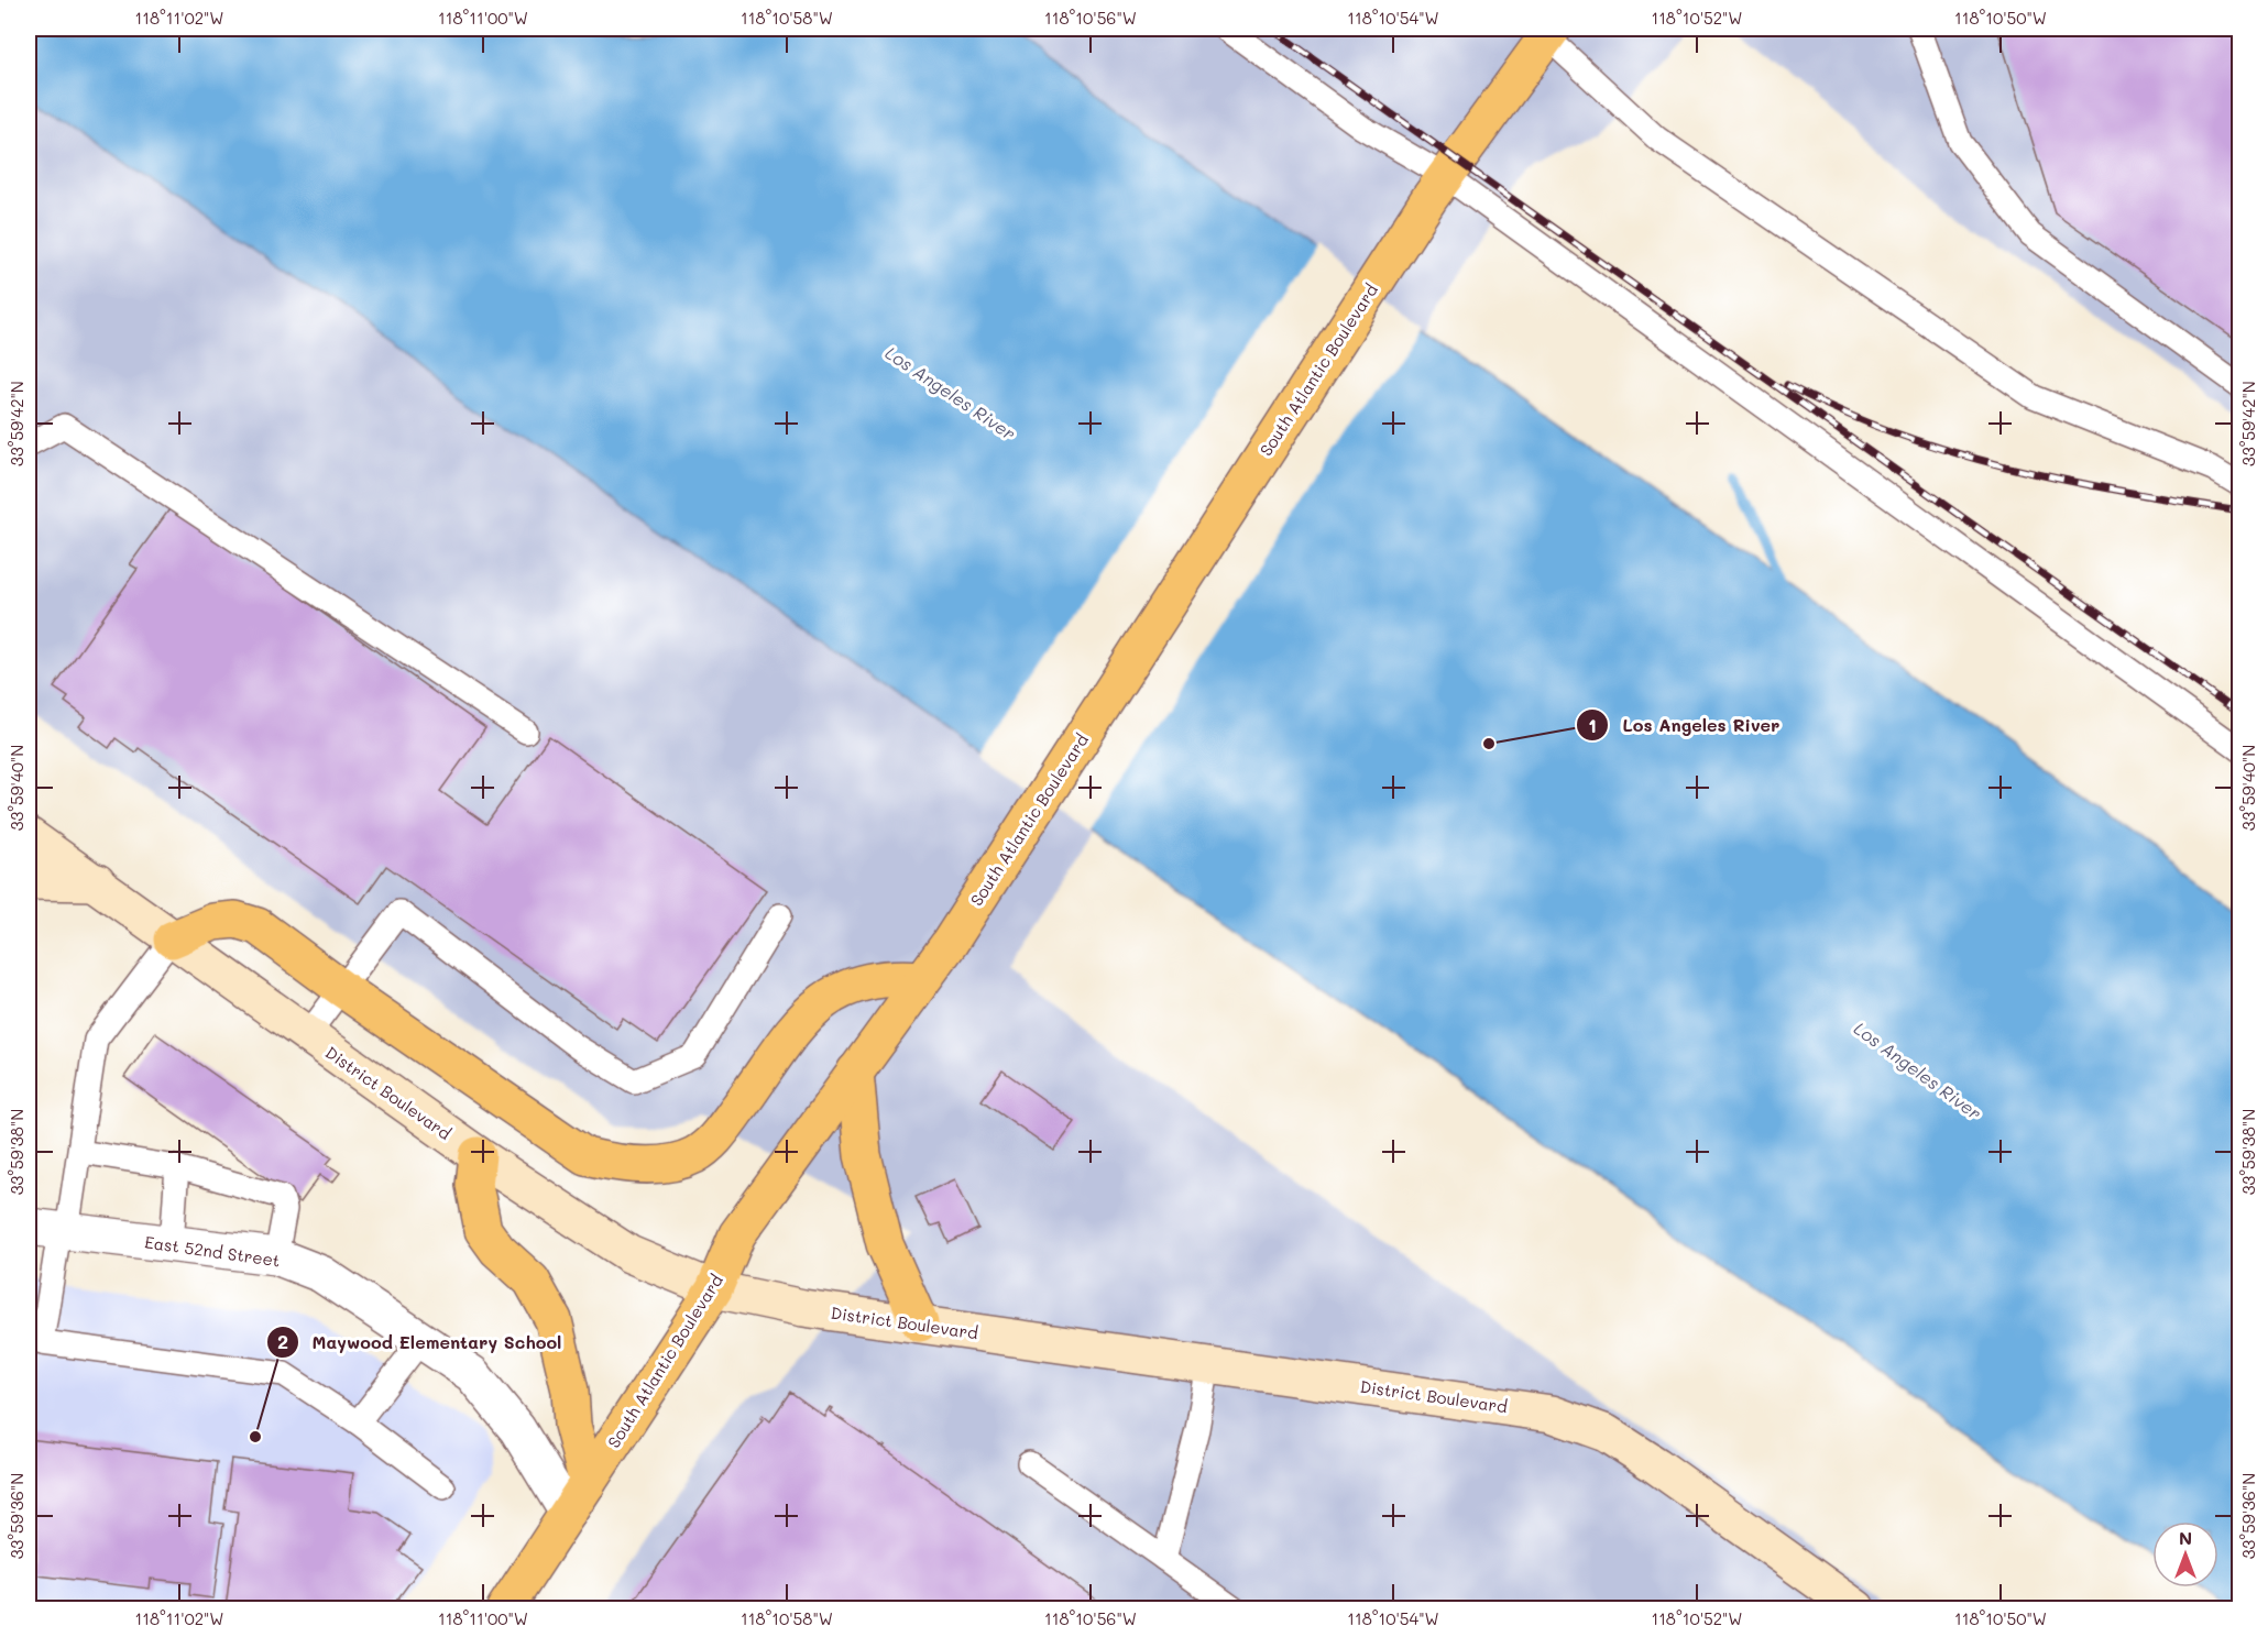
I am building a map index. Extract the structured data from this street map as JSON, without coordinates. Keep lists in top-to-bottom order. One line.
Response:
{"streets":{"main road":["South Atlantic Boulevard"],"street":["District Boulevard","East 52nd Street"]},"crossings":[["South Atlantic Boulevard","District Boulevard"],["South Atlantic Boulevard","East 52nd Street"]],"water":["Los Angeles River"],"places":["Los Angeles River","Maywood Elementary School"],"north":"top","coordinates":["118°11'02\"W","118°11'00\"W","118°10'58\"W","118°10'56\"W","118°10'54\"W","118°10'52\"W","118°10'50\"W","33°59'42\"N","33°59'40\"N","33°59'38\"N","33°59'36\"N"]}
